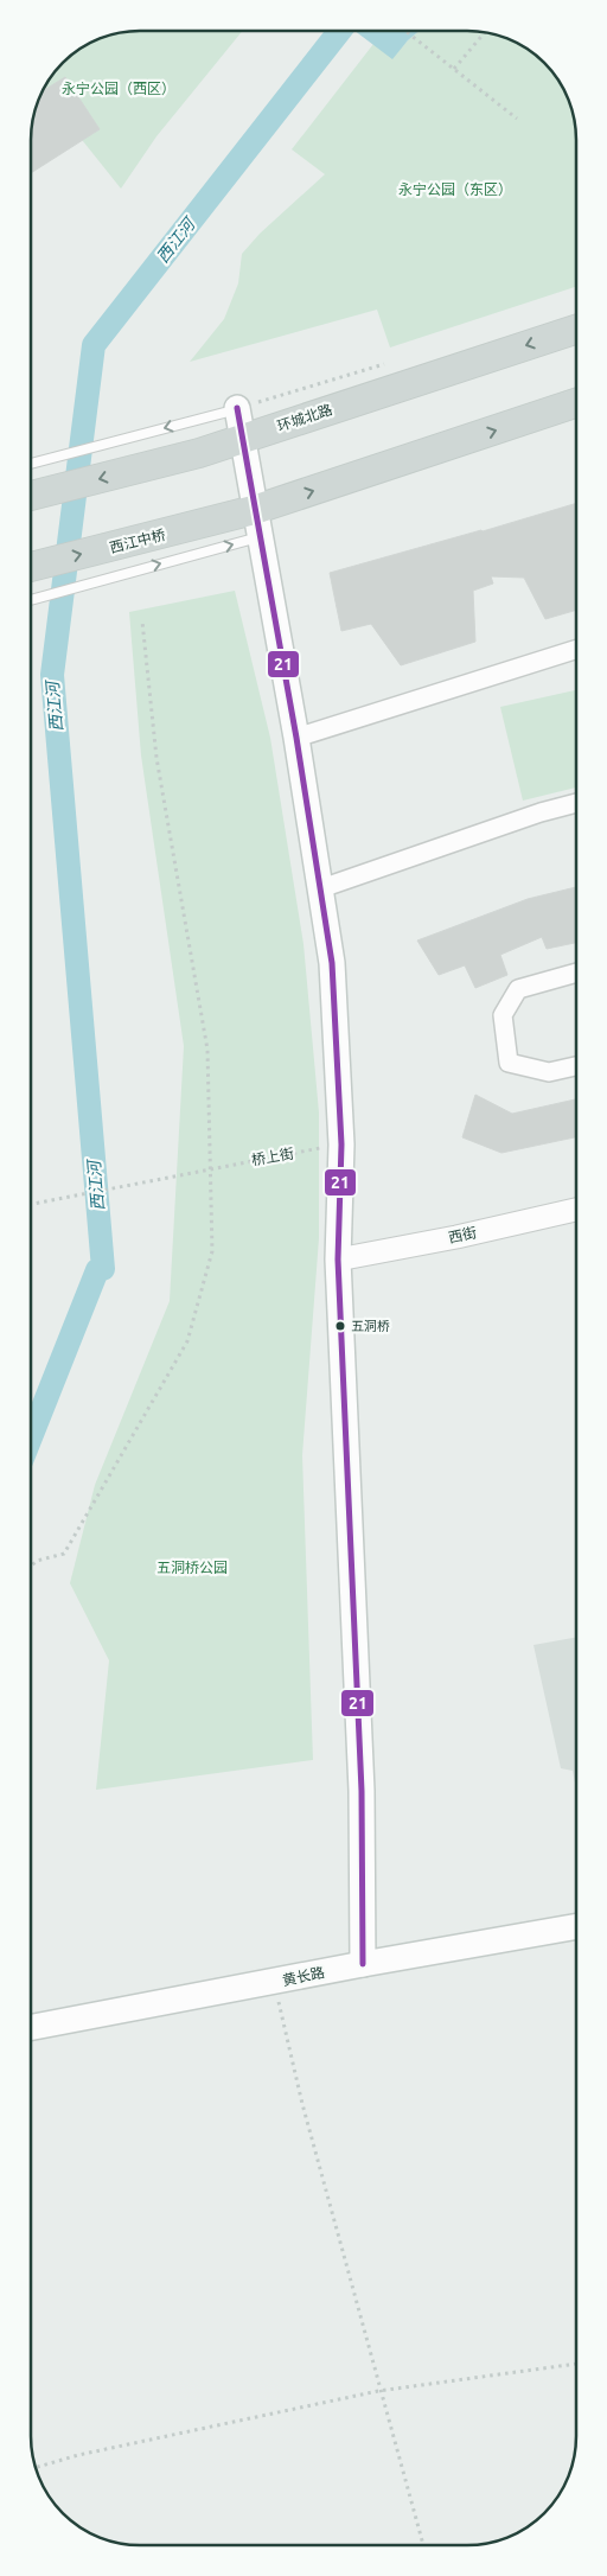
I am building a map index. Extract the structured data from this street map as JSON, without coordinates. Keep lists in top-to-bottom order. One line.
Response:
{"streets":{"main road":["环城北路","西江中桥","黄长路"],"street":["西街"],"path":["桥上街"]},"one_way":["西江中桥"],"water":["西江河"],"parks":["永宁公园（西区）","永宁公园（东区）","五洞桥公园"],"places":["五洞桥"],"lines":["transit line 21"]}
